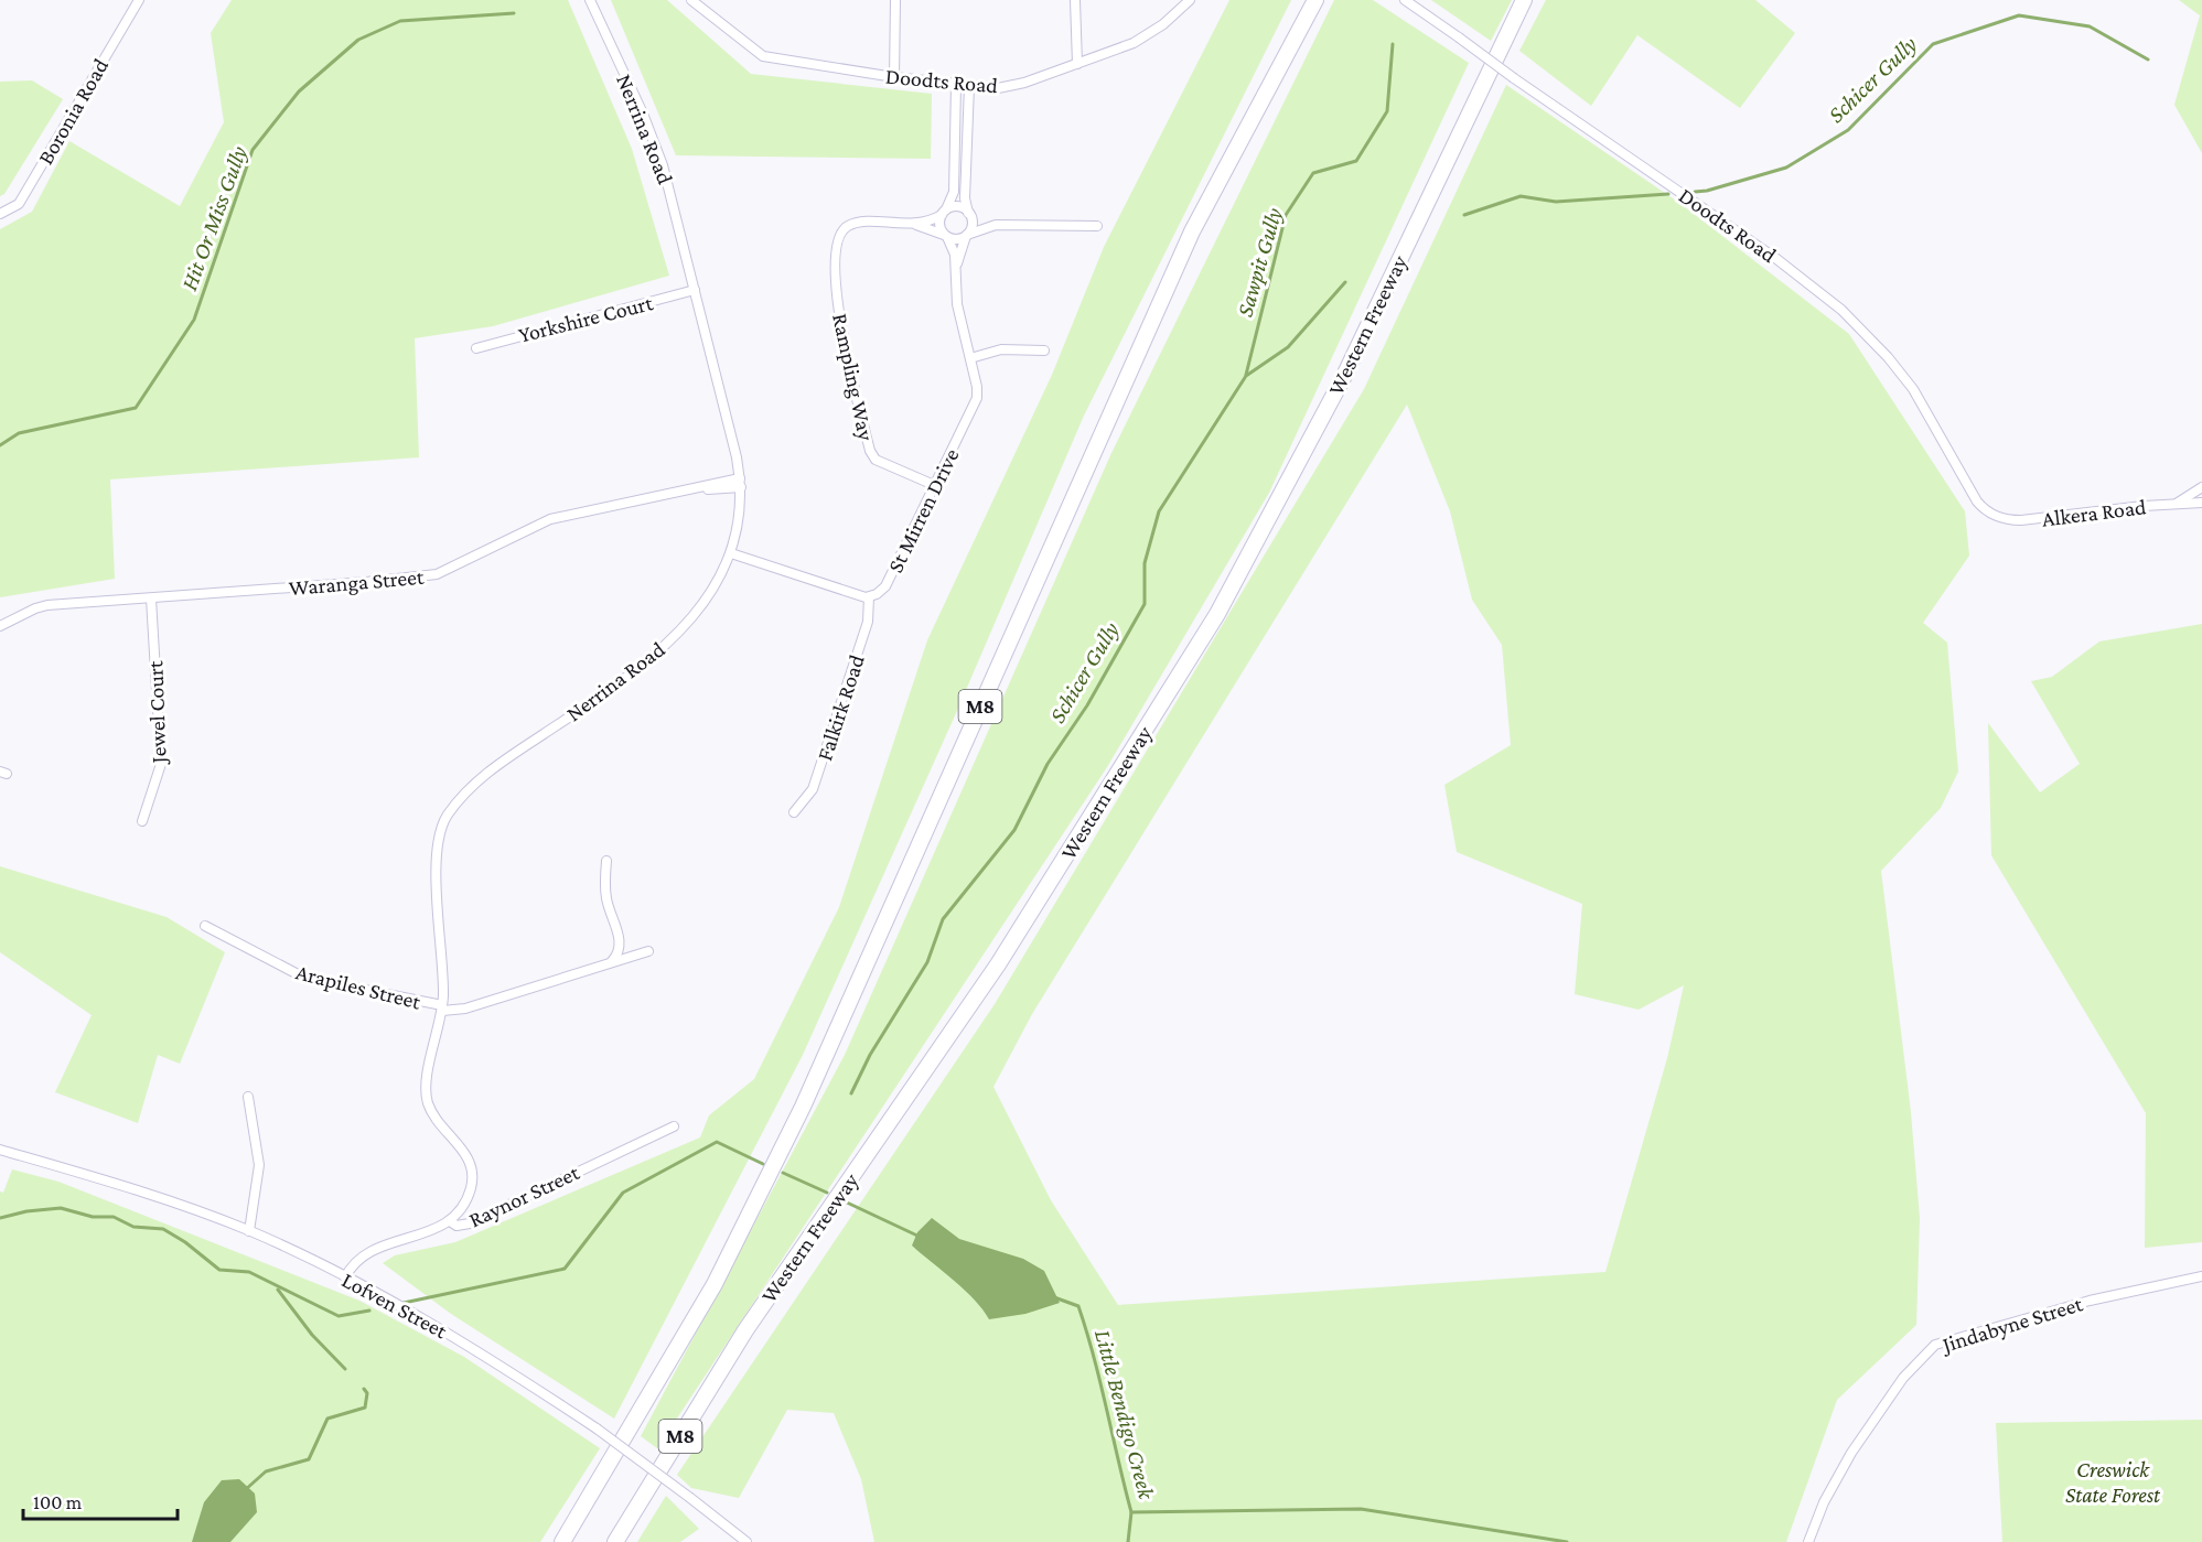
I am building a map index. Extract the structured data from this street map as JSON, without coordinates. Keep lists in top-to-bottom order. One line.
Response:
{"streets":{"highway":["Western Freeway","M8"],"street":["Doodts Road","Boronia Road","Nerrina Road","Yorkshire Court","Rampling Way","St Mirren Drive","Alkera Road","Waranga Street","Falkirk Road","Jewel Court","Arapiles Street","Raynor Street","Lofven Street","Jindabyne Street"]},"crossings":[["Doodts Road","Alkera Road"],["Nerrina Road","Yorkshire Court"],["Nerrina Road","Waranga Street"],["Nerrina Road","Arapiles Street"],["Nerrina Road","Raynor Street"],["Rampling Way","St Mirren Drive"],["St Mirren Drive","Falkirk Road"],["Waranga Street","Jewel Court"],["Raynor Street","Lofven Street"]],"water":["Schicer Gully","Hit Or Miss Gully","Sawpit Gully","Little Bendigo Creek"],"parks":["Creswick State Forest"],"scale_bar":"100 m"}
